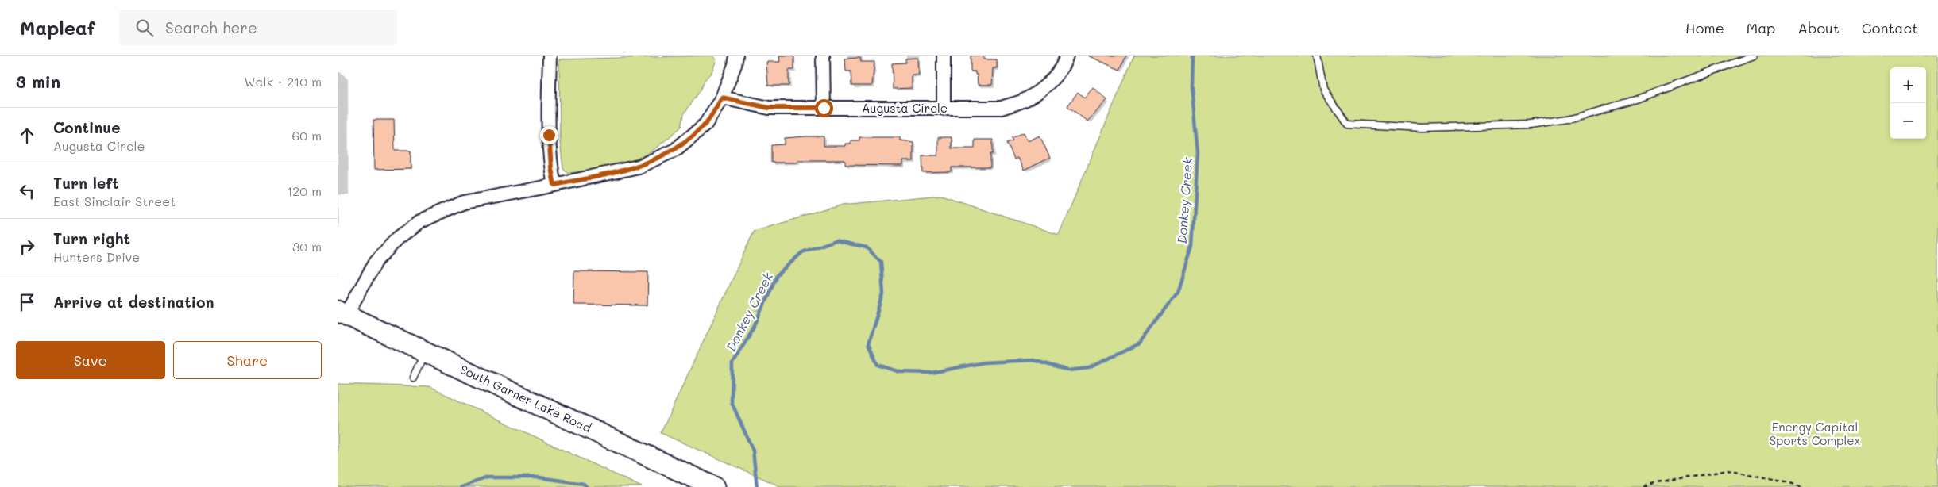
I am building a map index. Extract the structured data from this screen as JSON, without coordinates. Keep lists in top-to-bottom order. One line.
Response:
{"streets":{"main road":["South Garner Lake Road"],"street":["Augusta Circle"]},"water":["Donkey Creek"],"parks":["Energy Capital Sports Complex"],"page":{"header":"Mapleaf","search":"Search here","nav":["Home","Map","About","Contact"],"heading":["3 min","Walk · 210 m"],"map_buttons":["+","−"],"list":[["Continue","Augusta Circle","60 m"],["Turn left","East Sinclair Street","120 m"],["Turn right","Hunters Drive","30 m"],"Arrive at destination"],"buttons":["Save","Share"]}}
